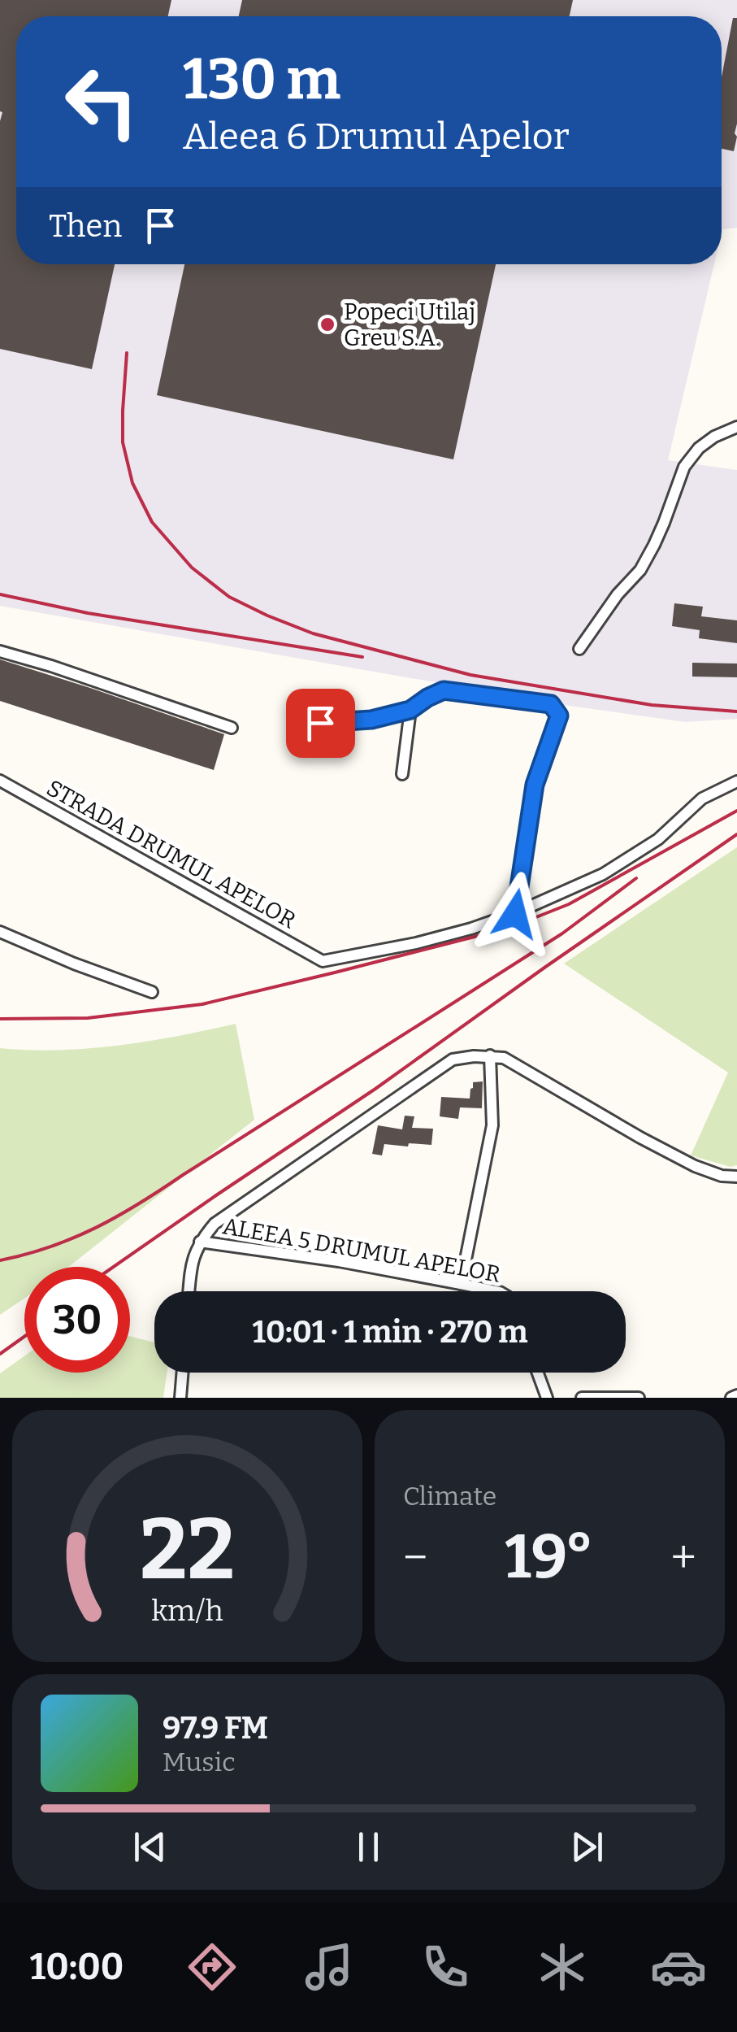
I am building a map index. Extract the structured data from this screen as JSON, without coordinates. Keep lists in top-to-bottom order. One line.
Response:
{"streets":{"street":["STRADA DRUMUL APELOR","ALEEA 5 DRUMUL APELOR"]},"places":["Popeci Utilaj Greu S.A."],"page":{"turn":["130 m","Aleea 6 Drumul Apelor"],"then":"Then","limit":"30","trip":"10:01 · 1 min · 270 m","tile":"Climate","heat":["−","19°","+"],"song":["97.9 FM","Music"],"tabs":"10:00","gauge":["22","km/h"]}}
